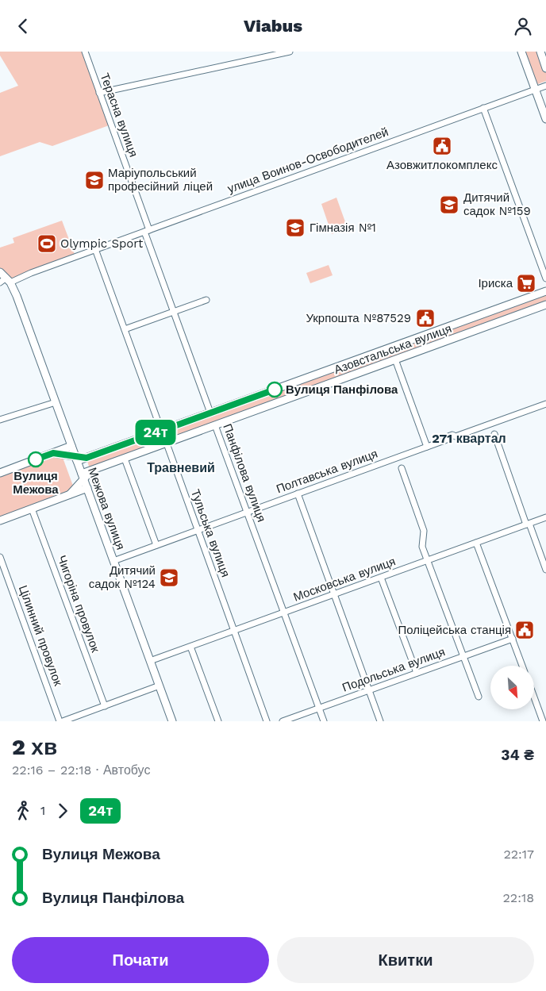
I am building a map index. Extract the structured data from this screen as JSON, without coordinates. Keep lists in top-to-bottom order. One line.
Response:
{"streets":{"street":["Терасна вулиця","улица Воинов-Освободителей","Азовстальська вулиця","Полтавська вулиця","Панфілова вулиця","Межова вулиця","Тульська вулиця","Московська вулиця","Чигоріна провулок","Цілинний провулок","Подольська вулиця"]},"crossings":[["Терасна вулиця","улица Воинов-Освободителей"],["Терасна вулиця","Панфілова вулиця"],["улица Воинов-Освободителей","Панфілова вулиця"],["улица Воинов-Освободителей","Межова вулиця"],["Азовстальська вулиця","Панфілова вулиця"],["Азовстальська вулиця","Межова вулиця"],["Азовстальська вулиця","Тульська вулиця"],["Азовстальська вулиця","Чигоріна провулок"],["Полтавська вулиця","Панфілова вулиця"],["Полтавська вулиця","Межова вулиця"],["Полтавська вулиця","Тульська вулиця"],["Панфілова вулиця","Московська вулиця"],["Панфілова вулиця","Подольська вулиця"],["Межова вулиця","Московська вулиця"],["Тульська вулиця","Московська вулиця"]],"districts":["271 квартал","Травневий"],"places":{"public building":["Азовжитлокомплекс","Укрпошта №87529","Поліцейська станція"],"school or university":["Маріупольський професійний ліцей","Дитячий садок №159","Гімназія №1","Дитячий садок №124"],"sports":["Olympic Sport"],"supermarket":["Іриска"],"other":["Вулиця Панфілова","Вулиця Межова"]},"lines":["bus line 24т"],"north":"bottom right","page":{"header":"Viabus","on_map":"24т","heading":["2 хв","22:16 – 22:18 · Автобус","34 ₴"],"legs":["1","24т"],"list":[{"name":"Вулиця Межова","value":"22:17"},{"name":"Вулиця Панфілова","value":"22:18"}],"buttons":["Почати","Квитки"]}}
